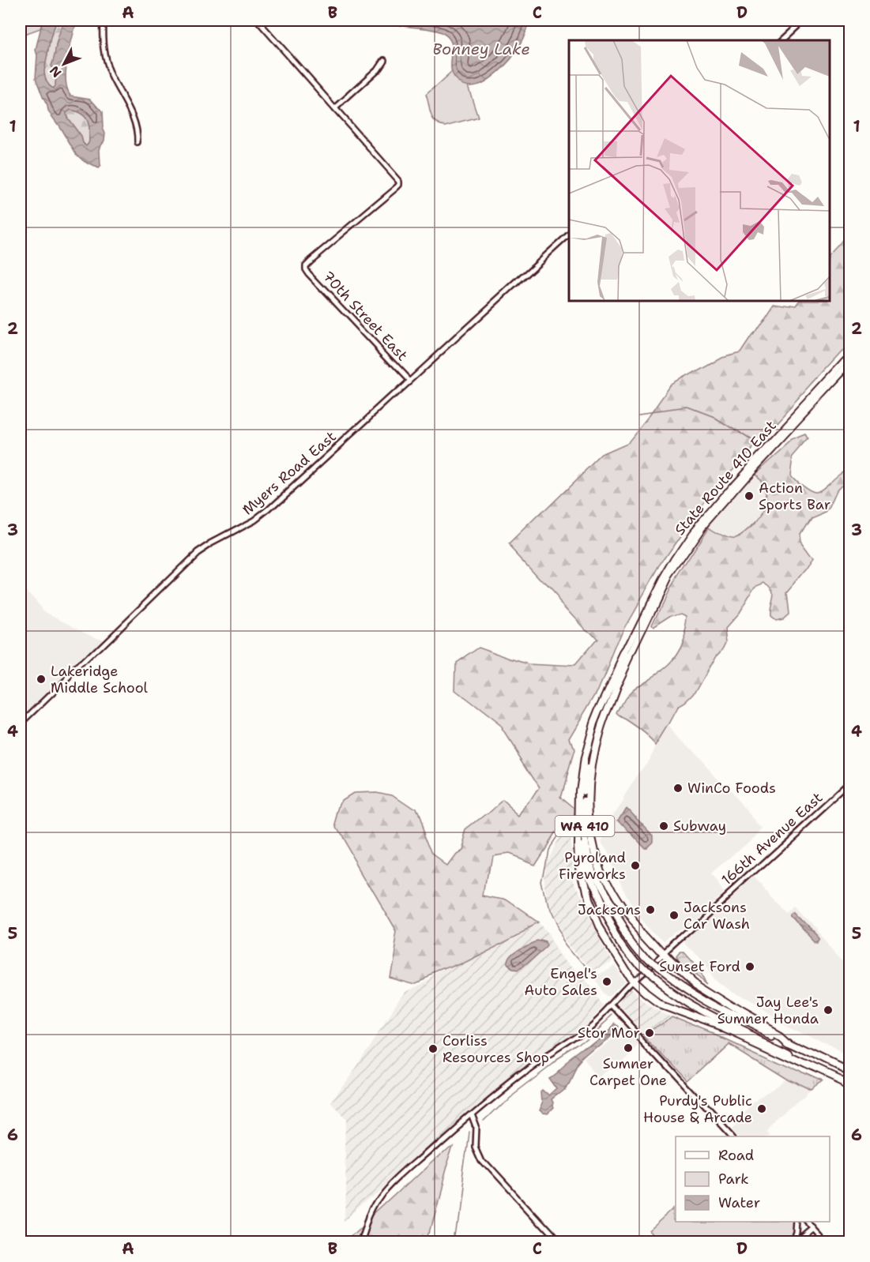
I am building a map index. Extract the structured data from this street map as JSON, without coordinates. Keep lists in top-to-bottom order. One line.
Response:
{"streets":{"highway":["State Route 410 East","WA 410"],"street":["70th Street East","Myers Road East","166th Avenue East"]},"crossings":[["70th Street East","Myers Road East"],["State Route 410 East","WA 410"]],"water":["Bonney Lake"],"places":["Action Sports Bar","Lakeridge Middle School","WinCo Foods","Subway","Pyroland Fireworks","Jacksons","Jacksons Car Wash","Sunset Ford","Engel's Auto Sales","Jay Lee's Sumner Honda","Stor Mor","Sumner Carpet One","Corliss Resources Shop","Purdy's Public House & Arcade"],"legend":["Road","Park","Water"],"north":"bottom left","grid":{"columns":["A","B","C","D"],"rows":["1","2","3","4","5","6"]}}
